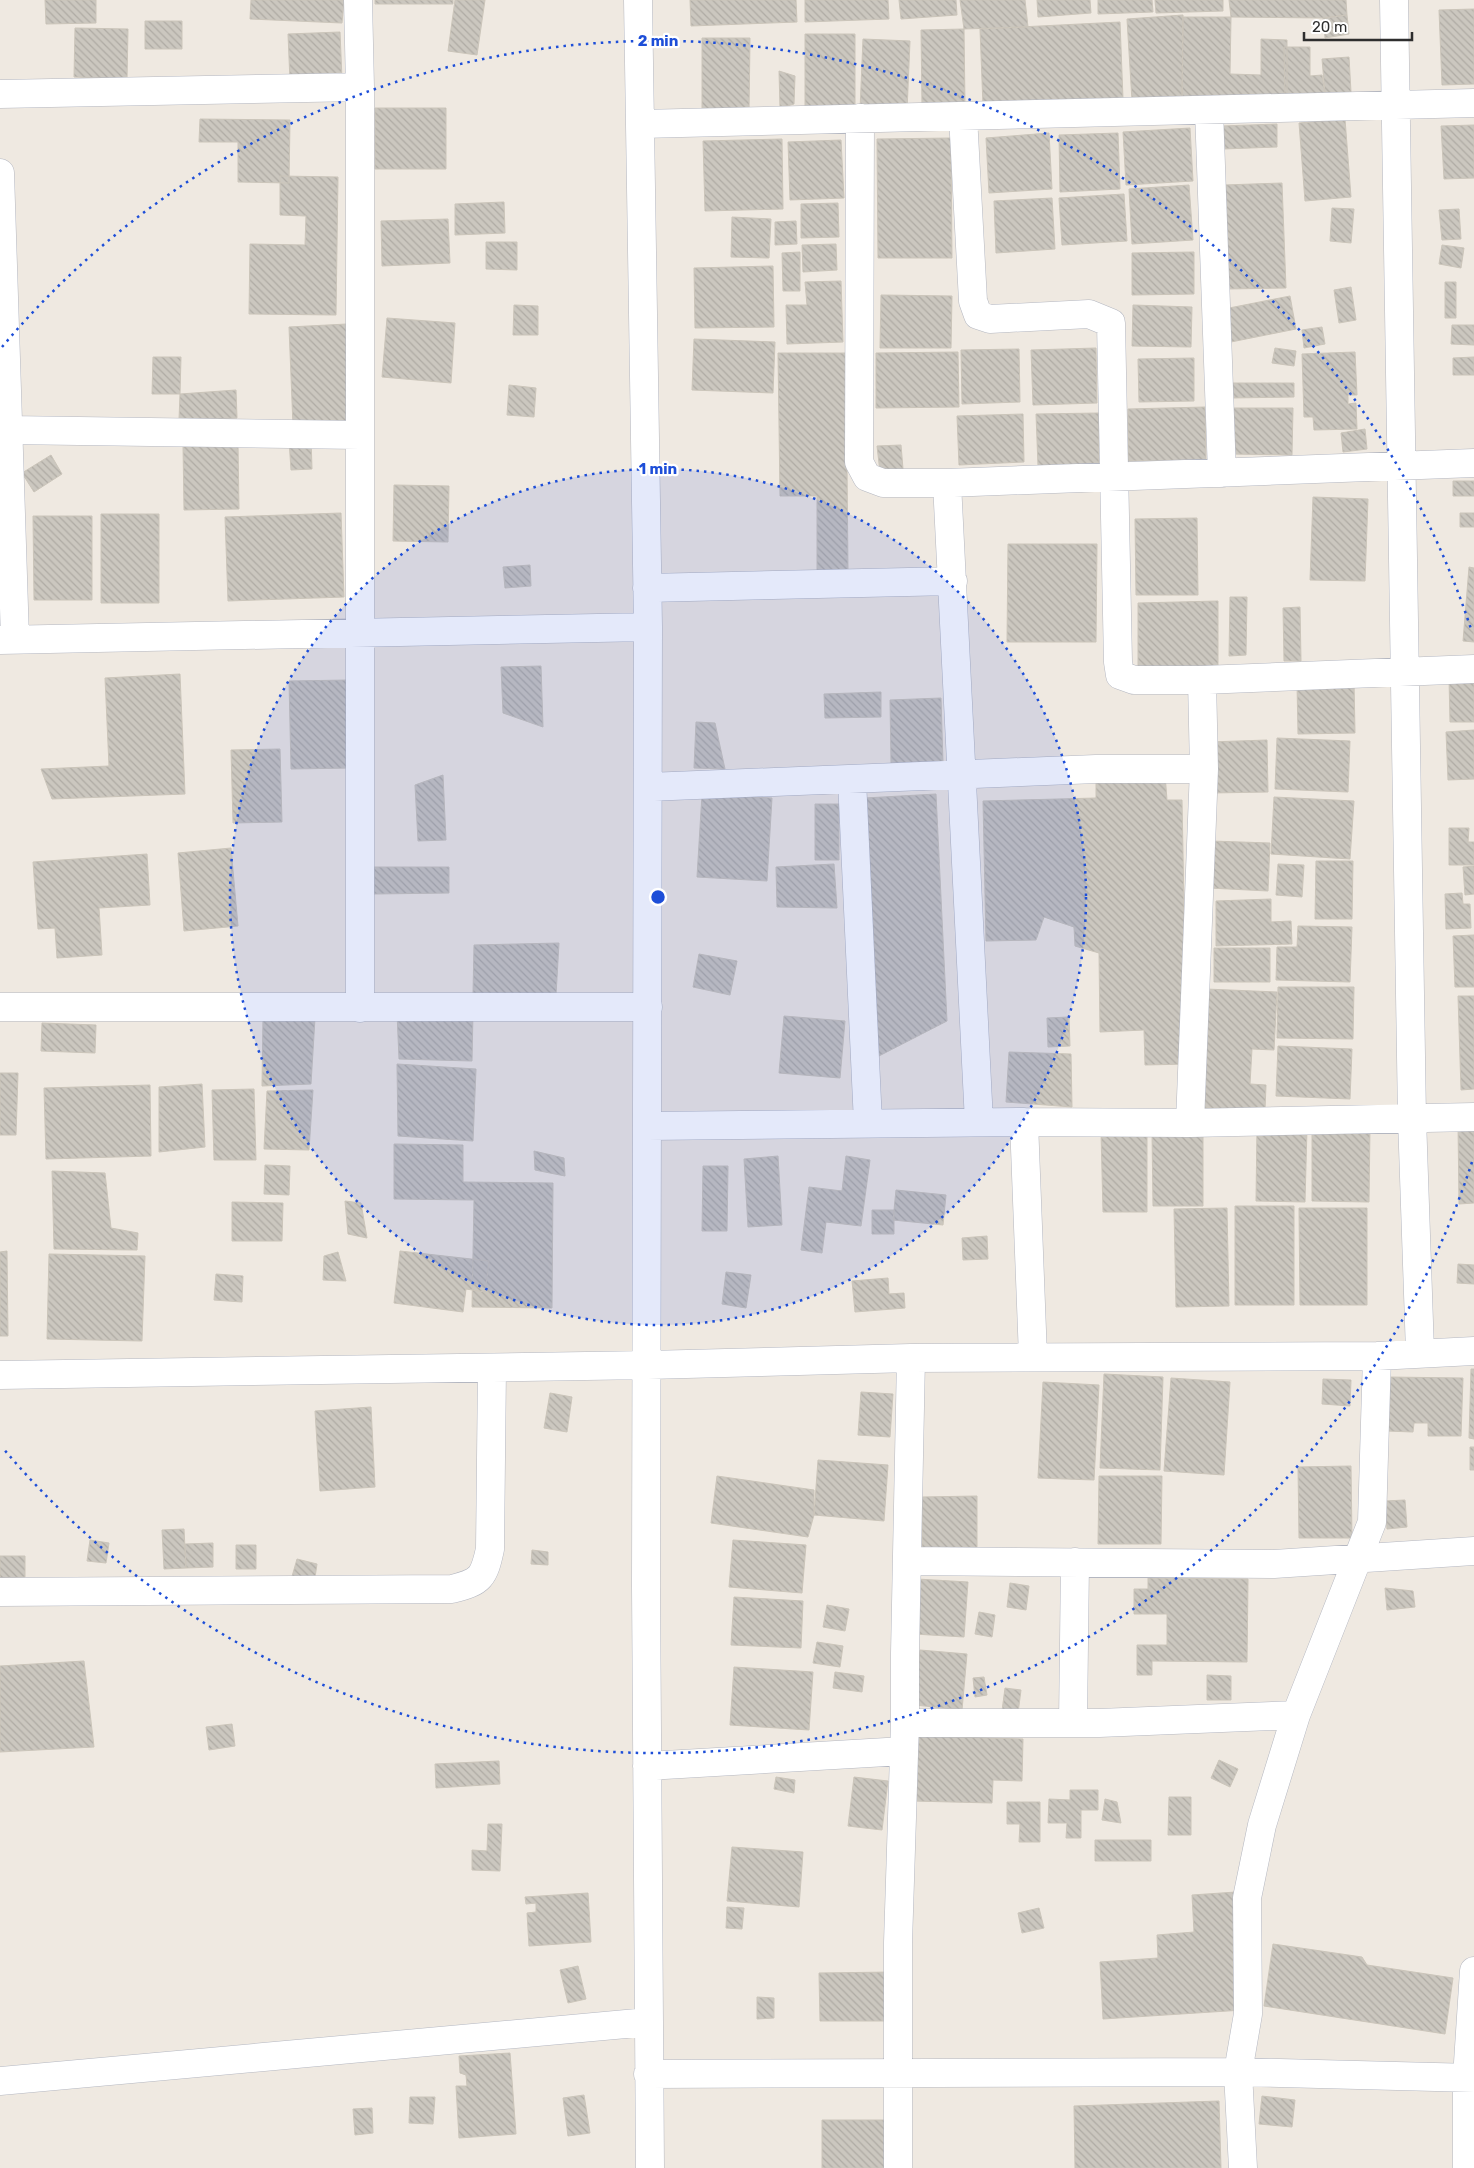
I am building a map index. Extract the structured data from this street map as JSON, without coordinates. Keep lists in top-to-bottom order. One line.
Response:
{"scale_bar":"20 m","rings":["2 min","1 min"]}
